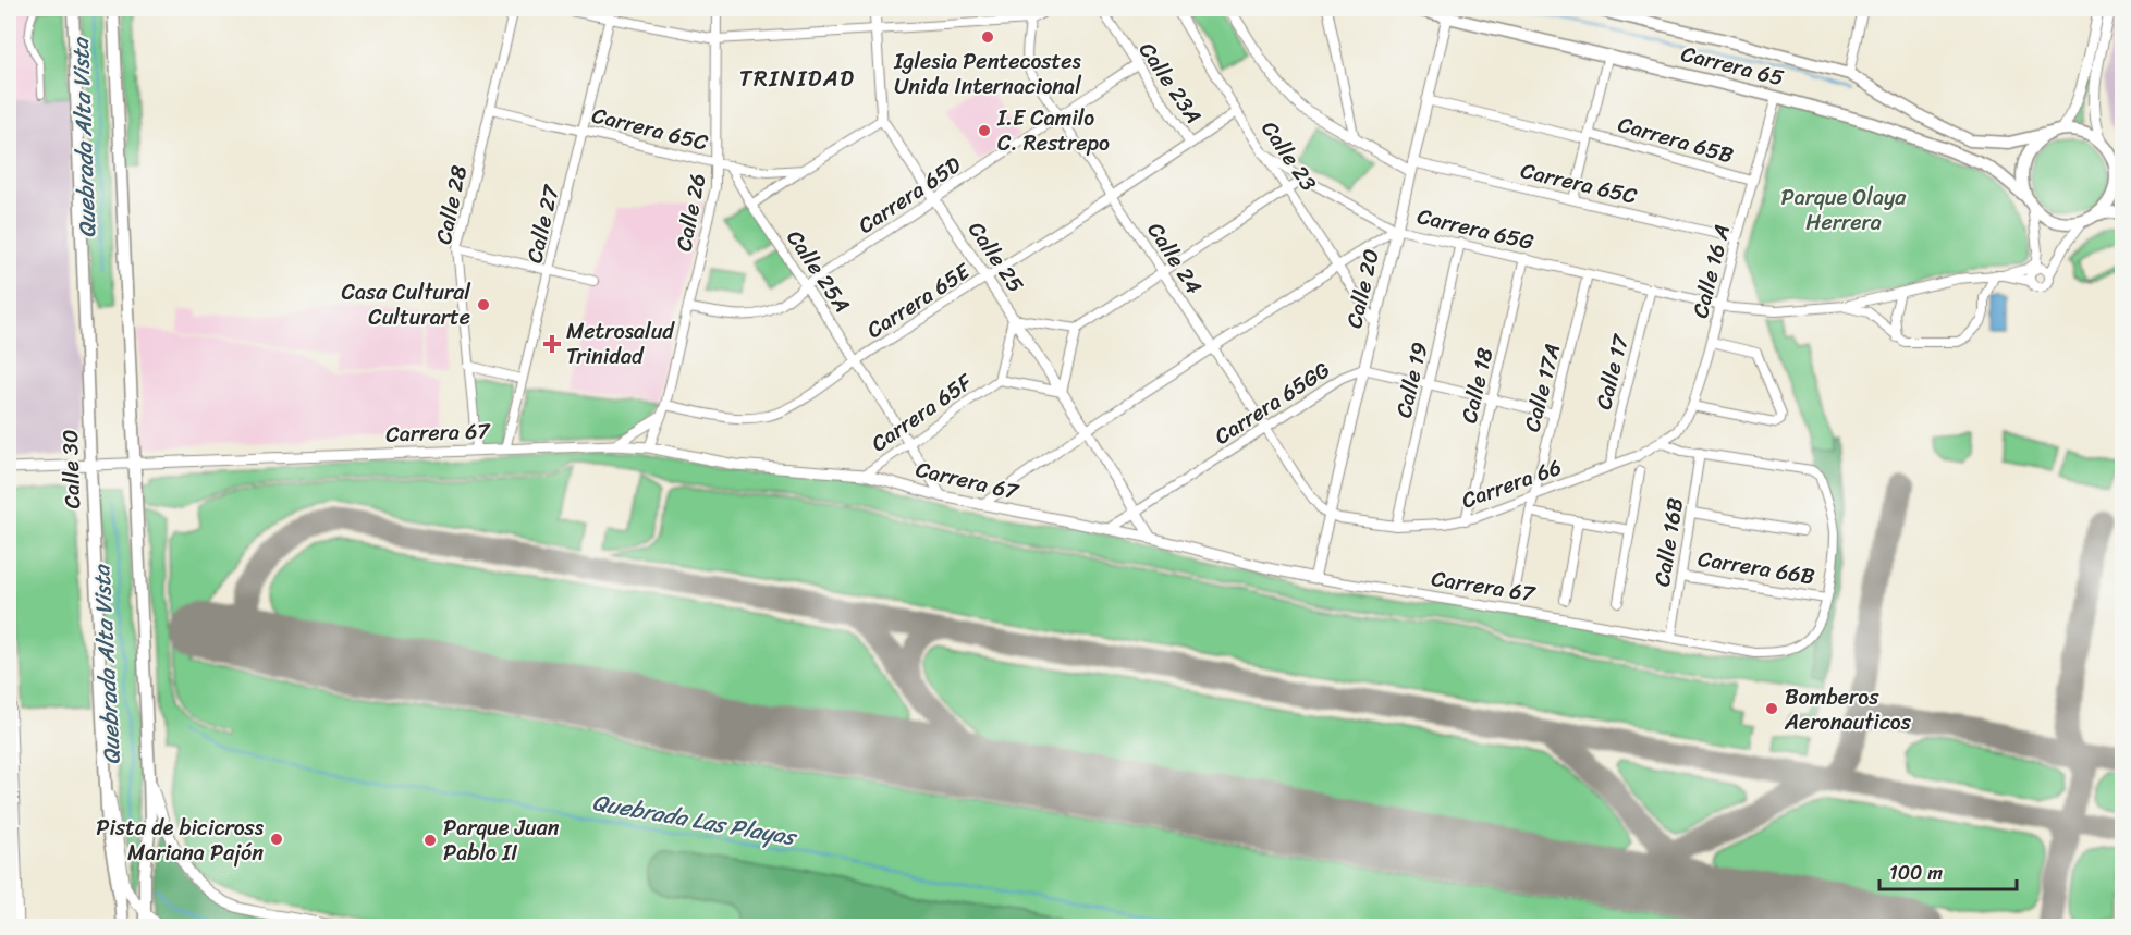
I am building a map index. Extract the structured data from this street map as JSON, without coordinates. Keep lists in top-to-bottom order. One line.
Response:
{"streets":{"main road":["Carrera 65","Calle 30"],"street":["Calle 23A","Carrera 65C","Carrera 65B","Calle 23","Carrera 65D","Calle 28","Calle 26","Calle 27","Carrera 65G","Calle 25","Calle 24","Calle 25A","Calle 16 A","Calle 20","Carrera 65E","Calle 17","Calle 19","Calle 18","Calle 17A","Carrera 65GG","Carrera 65F","Carrera 67","Carrera 66","Calle 16B","Carrera 66B"]},"crossings":[["Carrera 65","Calle 16 A"],["Carrera 65","Calle 20"],["Calle 23A","Carrera 65D"],["Calle 23A","Carrera 65E"],["Carrera 65C","Calle 23"],["Carrera 65C","Calle 28"],["Carrera 65C","Calle 26"],["Carrera 65C","Calle 27"],["Carrera 65C","Calle 25"],["Carrera 65C","Calle 25A"],["Carrera 65C","Calle 16 A"],["Carrera 65C","Calle 20"],["Carrera 65B","Calle 16 A"],["Carrera 65B","Calle 20"],["Calle 23","Carrera 65G"],["Calle 23","Calle 20"],["Calle 23","Carrera 65E"],["Carrera 65D","Calle 26"],["Carrera 65D","Calle 25"],["Carrera 65D","Calle 24"],["Carrera 65D","Calle 25A"],["Calle 28","Carrera 67"],["Calle 26","Carrera 65E"],["Calle 26","Carrera 67"],["Calle 27","Carrera 67"],["Carrera 65G","Calle 25"],["Carrera 65G","Calle 24"],["Carrera 65G","Calle 16 A"],["Carrera 65G","Calle 20"],["Carrera 65G","Calle 17"],["Carrera 65G","Calle 19"],["Carrera 65G","Calle 18"],["Carrera 65G","Calle 17A"],["Carrera 65G","Carrera 67"],["Calle 25","Carrera 65E"],["Calle 25","Carrera 65GG"],["Calle 25","Carrera 65F"],["Calle 25","Carrera 67"],["Calle 24","Calle 20"],["Calle 24","Carrera 65E"],["Calle 24","Carrera 65GG"],["Calle 24","Carrera 66"],["Calle 25A","Carrera 65E"],["Calle 25A","Carrera 65F"],["Calle 25A","Carrera 67"],["Calle 16 A","Carrera 66"],["Calle 20","Carrera 65GG"],["Calle 20","Carrera 67"],["Calle 20","Carrera 66"],["Calle 17","Carrera 66"],["Calle 19","Carrera 65GG"],["Calle 19","Carrera 66"],["Calle 18","Carrera 65GG"],["Calle 18","Carrera 66"],["Calle 17A","Carrera 65GG"],["Calle 17A","Carrera 66"],["Carrera 65F","Carrera 67"],["Carrera 67","Calle 16B"],["Carrera 67","Carrera 66B"],["Calle 16B","Carrera 66B"]],"districts":["TRINIDAD"],"water":["Quebrada Alta Vista","Quebrada Las Playas"],"parks":["Parque Olaya Herrera"],"places":{"other":["Iglesia Pentecostes Unida Internacional","I.E Camilo C. Restrepo","Casa Cultural Culturarte","Bomberos Aeronauticos","Pista de bicicross Mariana Pajón","Parque Juan Pablo II"],"health":["Metrosalud Trinidad"]},"scale_bar":"100 m"}
